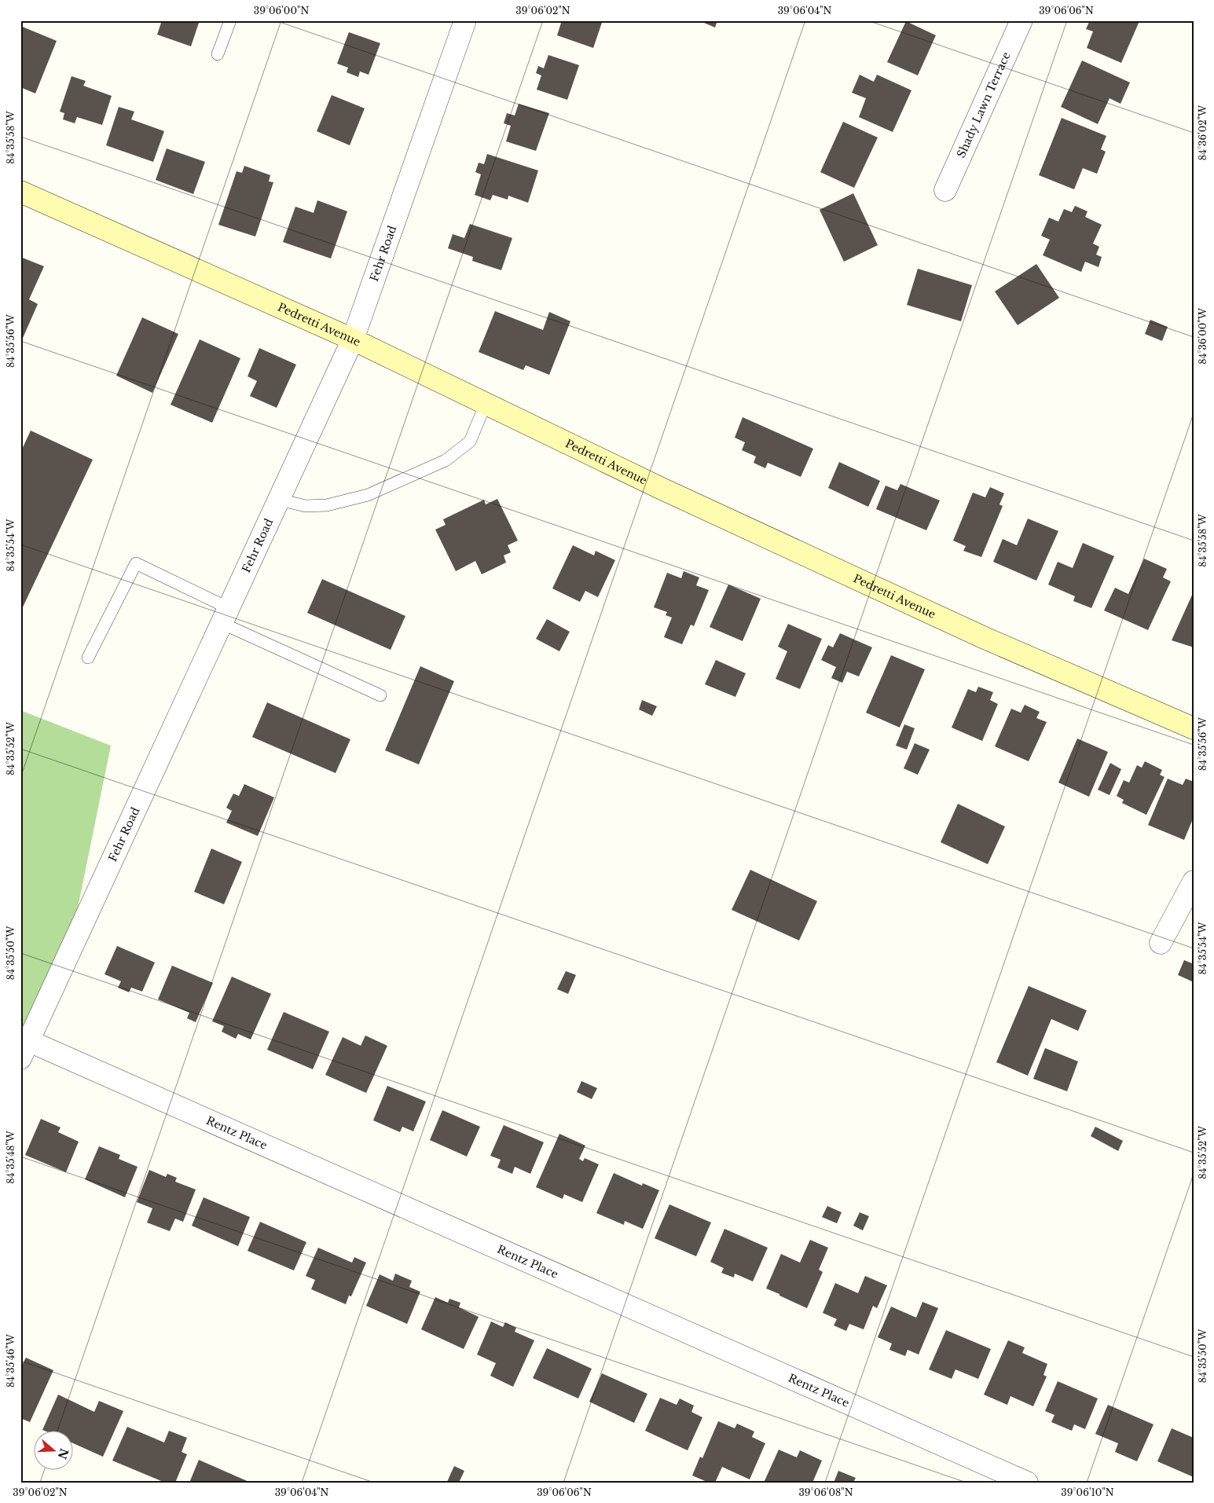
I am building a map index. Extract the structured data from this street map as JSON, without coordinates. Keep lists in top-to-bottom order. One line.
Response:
{"streets":{"street":["Shady Lawn Terrace","Fehr Road","Pedretti Avenue","Rentz Place"]},"crossings":[["Fehr Road","Pedretti Avenue"],["Fehr Road","Rentz Place"]],"north":"right","coordinates":["39°06'00\"N","39°06'02\"N","39°06'04\"N","39°06'06\"N","84°36'02\"W","84°35'58\"W","84°36'00\"W","84°35'56\"W","84°35'54\"W","84°35'52\"W","84°35'50\"W","84°35'48\"W","84°35'46\"W","39°06'08\"N","39°06'10\"N"]}
